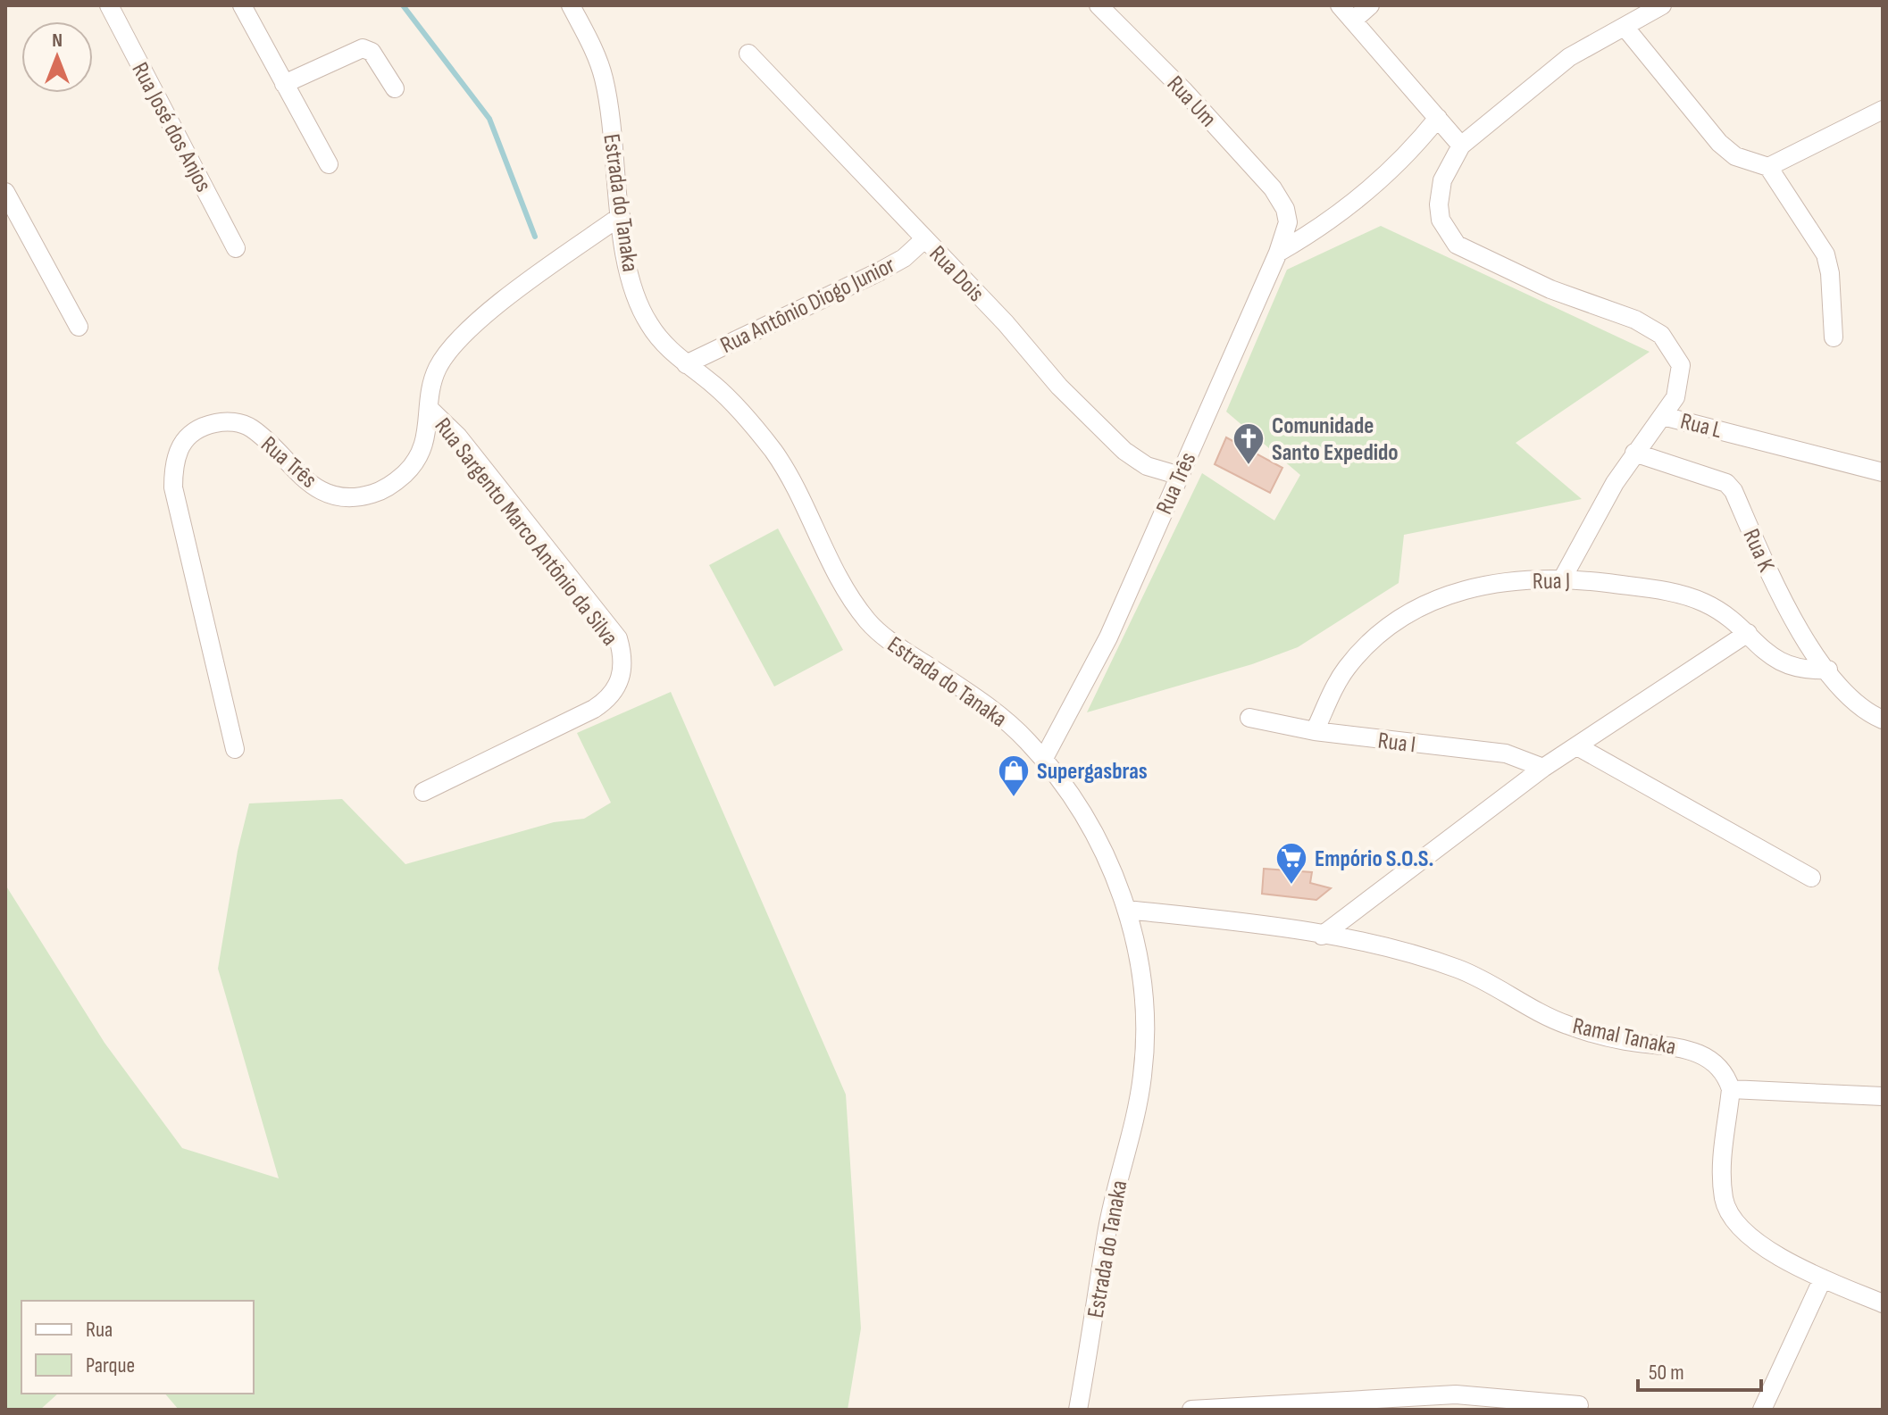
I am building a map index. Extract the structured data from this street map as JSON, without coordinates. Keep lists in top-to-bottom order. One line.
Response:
{"streets":{"street":["Rua Um","Rua José dos Anjos","Estrada do Tanaka","Rua Dois","Rua Antônio Diogo Junior","Rua L","Rua Três","Rua Sargento Marco Antônio da Silva","Rua K","Rua J","Rua I","Ramal Tanaka"]},"crossings":[["Rua Um","Rua Três"],["Estrada do Tanaka","Rua Antônio Diogo Junior"],["Estrada do Tanaka","Rua Três"],["Estrada do Tanaka","Ramal Tanaka"],["Rua Dois","Rua Antônio Diogo Junior"],["Rua Dois","Rua Três"],["Rua L","Rua K"],["Rua L","Rua J"],["Rua Três","Rua Sargento Marco Antônio da Silva"],["Rua K","Rua J"],["Rua J","Rua I"]],"places":{"church":["Comunidade Santo Expedido"],"shop":["Supergasbras"],"supermarket":["Empório S.O.S."]},"legend":["Rua","Parque"],"scale_bar":"50 m","north":"top"}
